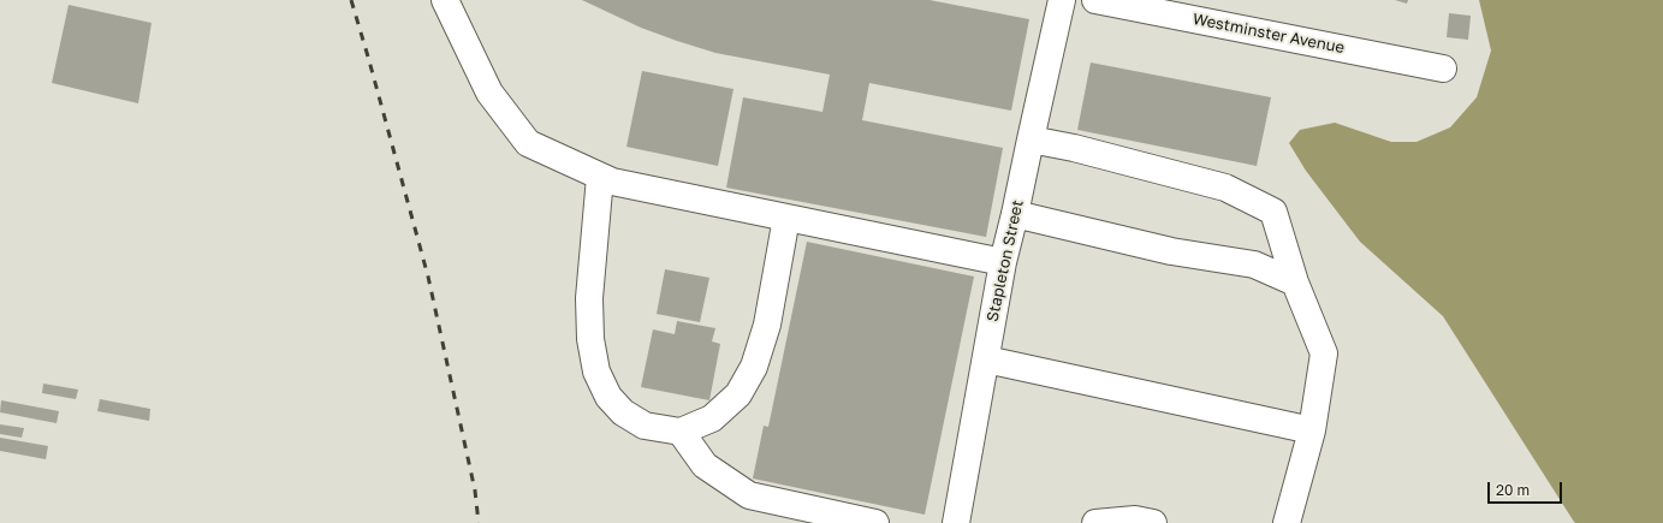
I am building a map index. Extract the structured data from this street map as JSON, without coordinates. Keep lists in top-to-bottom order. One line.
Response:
{"streets":{"street":["Westminster Avenue","Stapleton Street"]},"scale_bar":"20 m"}
